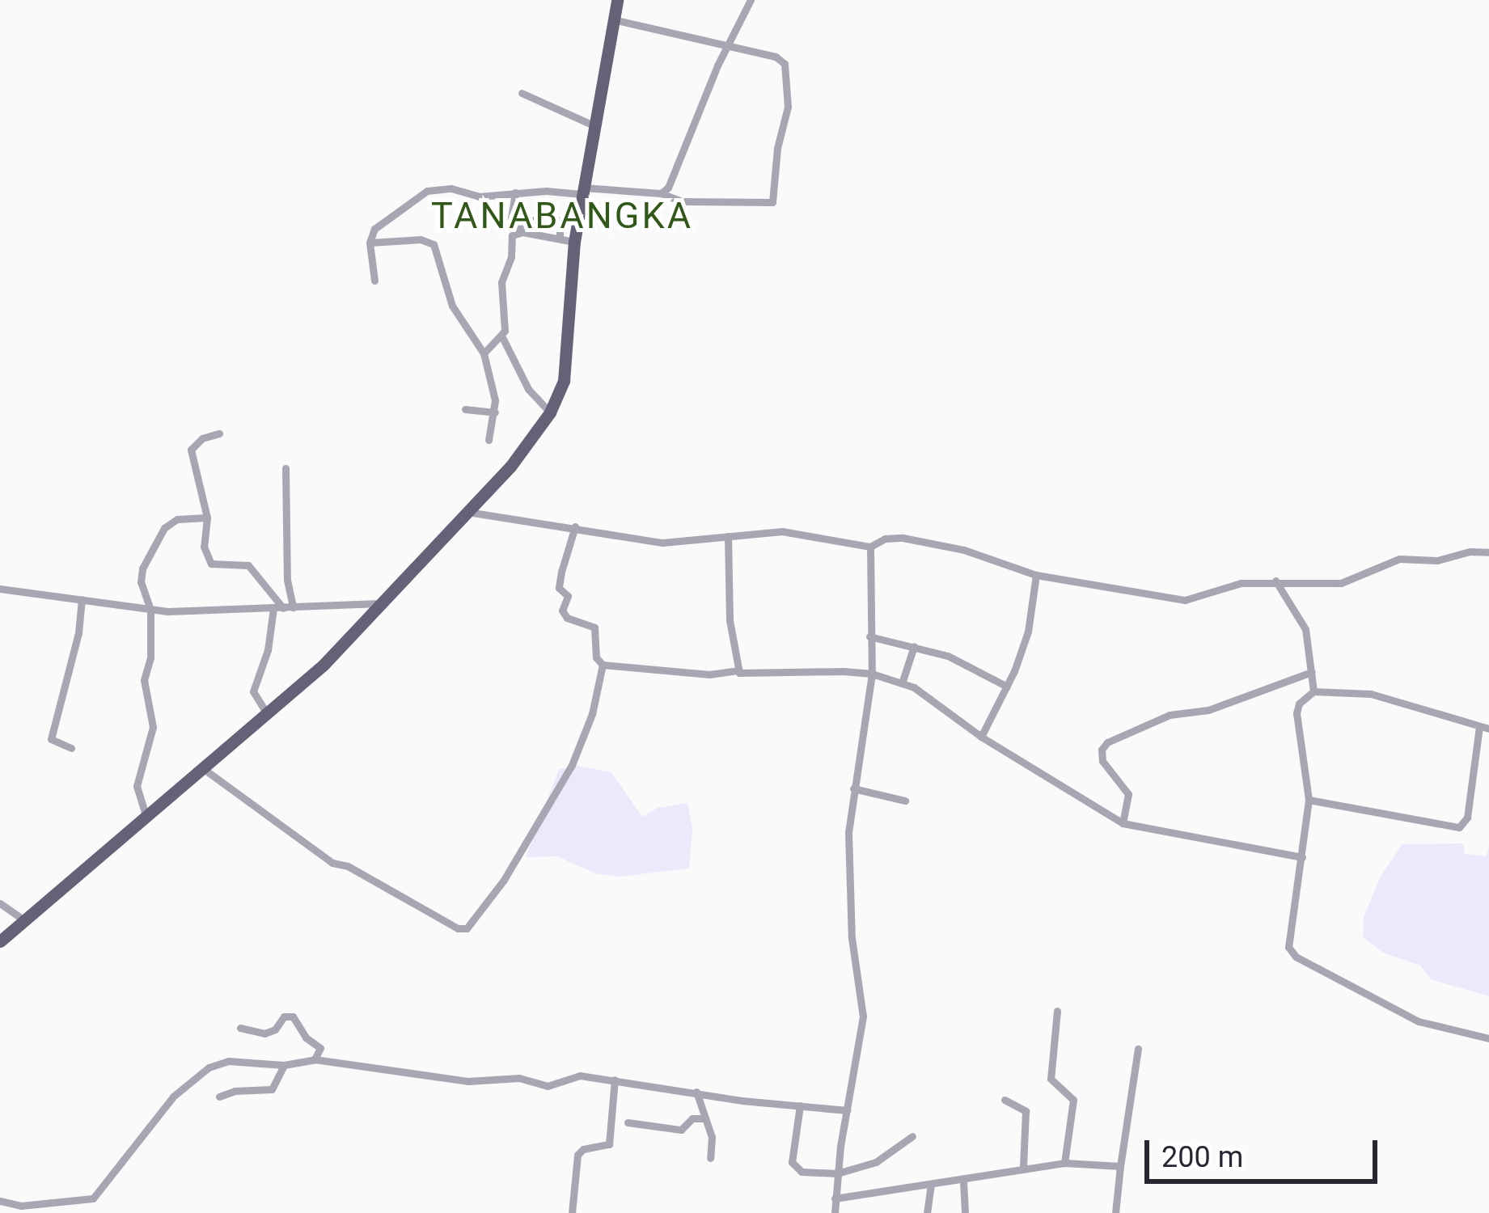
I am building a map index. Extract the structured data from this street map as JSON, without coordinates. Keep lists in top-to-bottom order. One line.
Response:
{"districts":["TANABANGKA"],"scale_bar":"200 m"}
